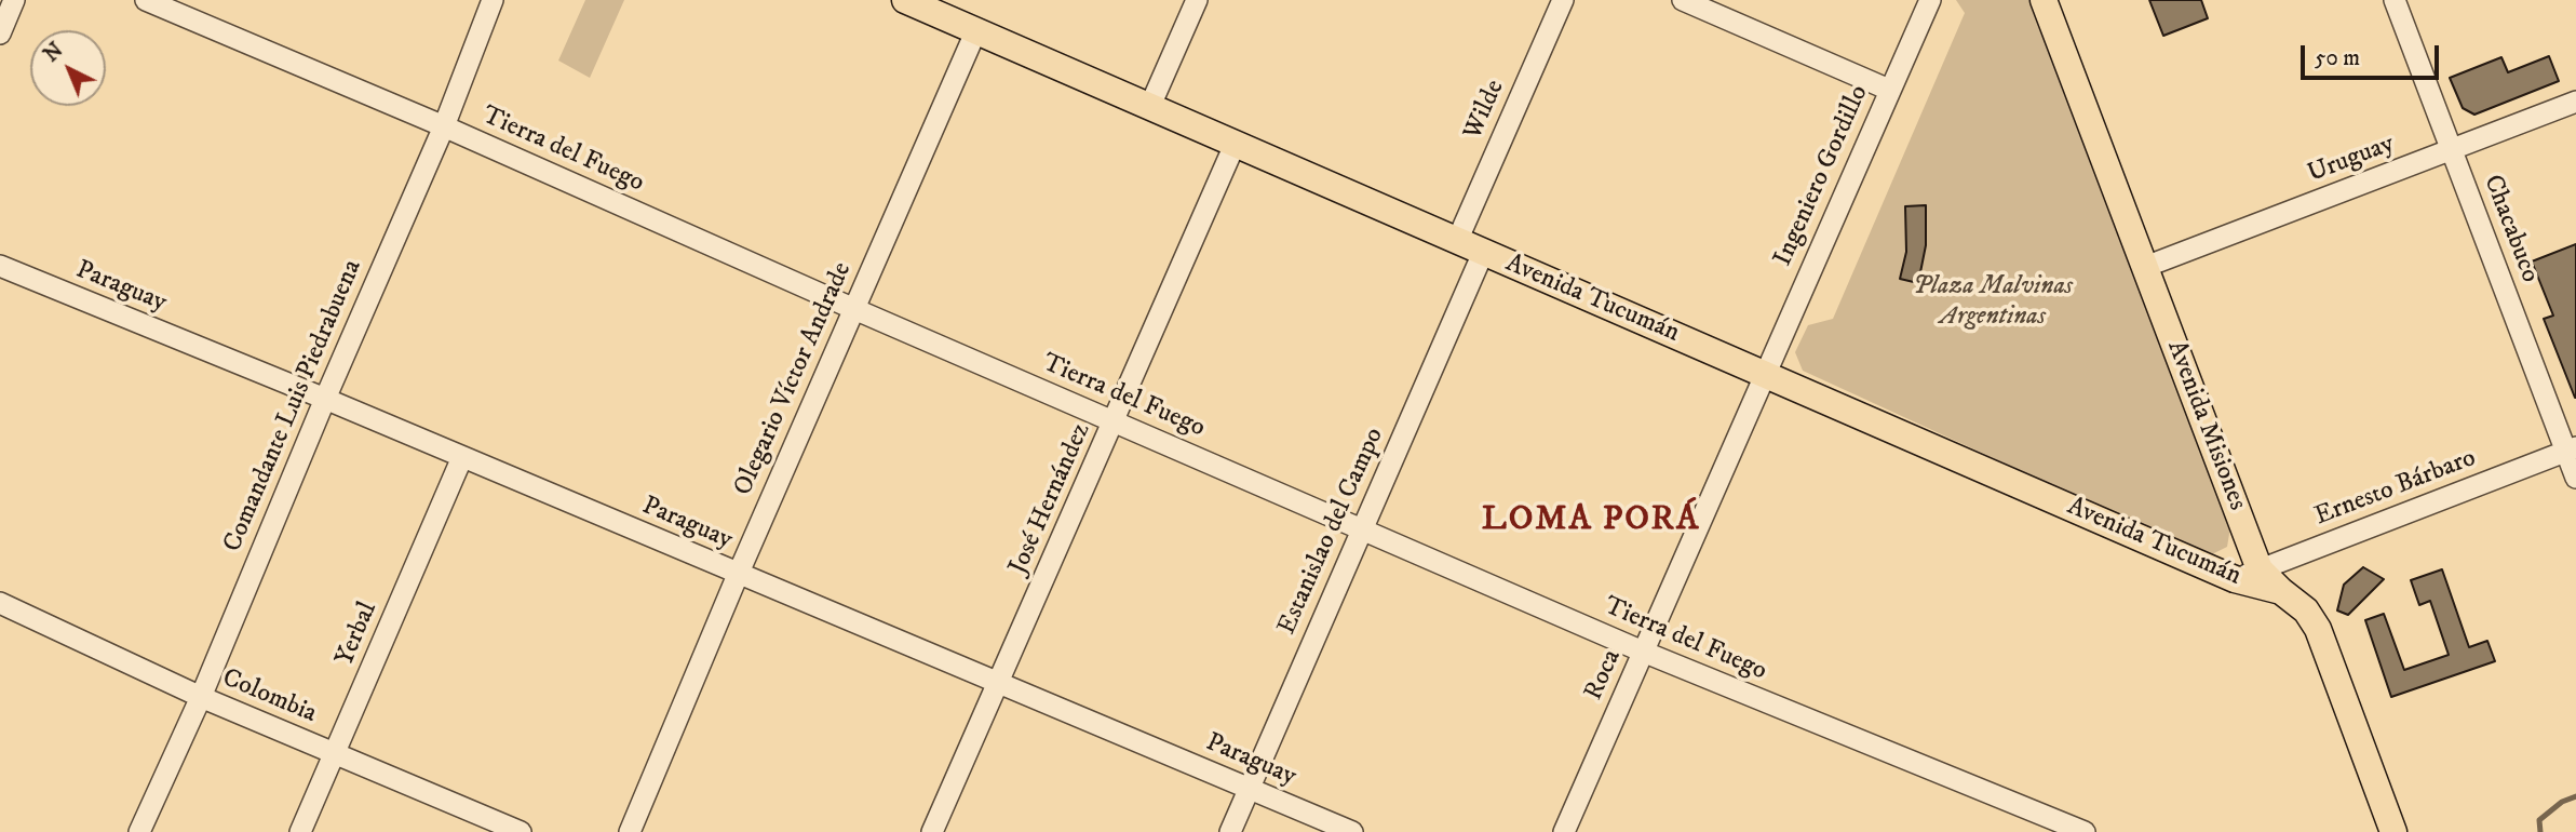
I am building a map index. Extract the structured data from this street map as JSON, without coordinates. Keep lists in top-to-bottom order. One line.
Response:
{"streets":{"main road":["Avenida Tucumán","Avenida Misiones"],"street":["Wilde","Tierra del Fuego","Uruguay","Ingeniero Gordillo","Chacabuco","Paraguay","Olegario Víctor Andrade","Comandante Luis Piedrabuena","Ernesto Bárbaro","José Hernández","Estanislao del Campo","Yerbal","Roca","Colombia"]},"crossings":[["Wilde","Avenida Tucumán"],["Tierra del Fuego","Olegario Víctor Andrade"],["Tierra del Fuego","Comandante Luis Piedrabuena"],["Tierra del Fuego","José Hernández"],["Tierra del Fuego","Estanislao del Campo"],["Tierra del Fuego","Roca"],["Uruguay","Chacabuco"],["Uruguay","Avenida Misiones"],["Ingeniero Gordillo","Avenida Tucumán"],["Ingeniero Gordillo","Roca"],["Chacabuco","Ernesto Bárbaro"],["Paraguay","Olegario Víctor Andrade"],["Paraguay","Comandante Luis Piedrabuena"],["Paraguay","José Hernández"],["Paraguay","Estanislao del Campo"],["Paraguay","Yerbal"],["Avenida Tucumán","Olegario Víctor Andrade"],["Avenida Tucumán","Avenida Misiones"],["Avenida Tucumán","Ernesto Bárbaro"],["Avenida Tucumán","José Hernández"],["Avenida Tucumán","Estanislao del Campo"],["Avenida Tucumán","Roca"],["Comandante Luis Piedrabuena","Colombia"],["Avenida Misiones","Ernesto Bárbaro"],["Yerbal","Colombia"]],"districts":["LOMA PORÁ"],"parks":["Plaza Malvinas Argentinas"],"scale_bar":"50 m","north":"top left"}
